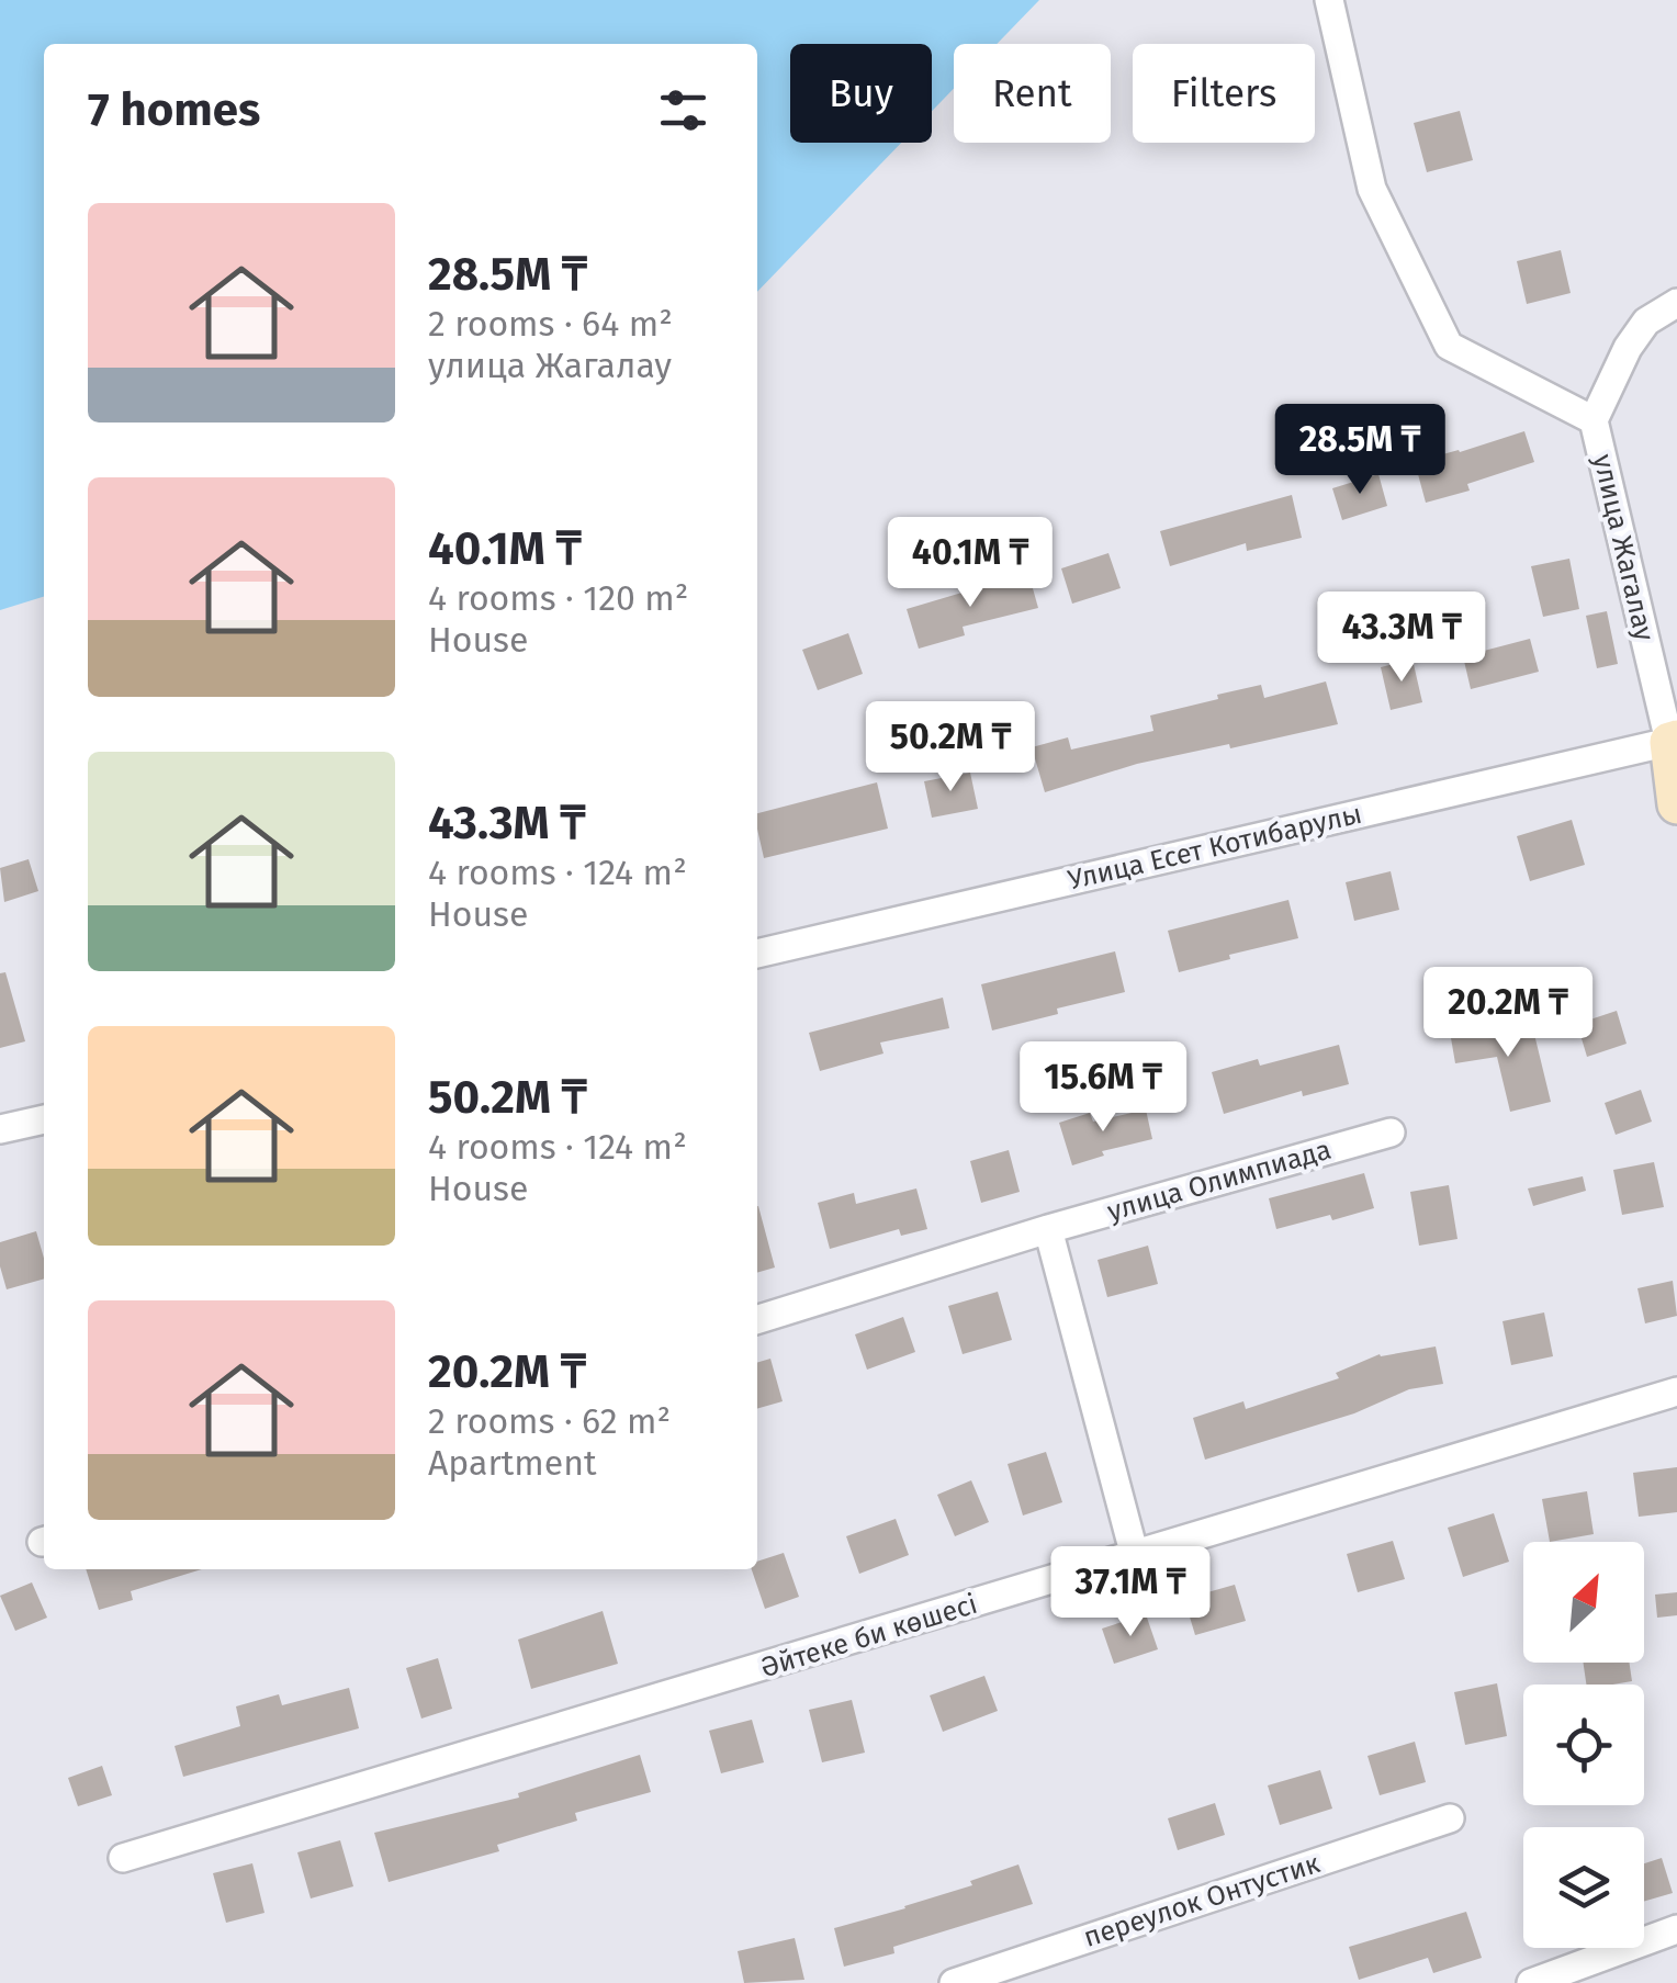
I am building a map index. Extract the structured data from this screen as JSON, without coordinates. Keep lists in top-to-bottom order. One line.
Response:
{"streets":{"street":["улица Жагалау","Улица Есет Котибарулы","улица Олимпиада","Әйтеке би көшесі","переулок Онтустик"]},"crossings":[["улица Жагалау","Улица Есет Котибарулы"]],"north":"top right","page":{"chip":["Buy","Rent","Filters"],"heading":"7 homes","list":[{"name":"28.5M ₸","note":"2 rooms · 64 m² · улица Жагалау"},{"name":"40.1M ₸","note":"4 rooms · 120 m² · House"},{"name":"43.3M ₸","note":"4 rooms · 124 m² · House"},{"name":"50.2M ₸","note":"4 rooms · 124 m² · House"},{"name":"20.2M ₸","note":"2 rooms · 62 m² · Apartment"}],"price":["28.5M ₸","40.1M ₸","43.3M ₸","50.2M ₸","20.2M ₸","15.6M ₸","37.1M ₸"]}}
